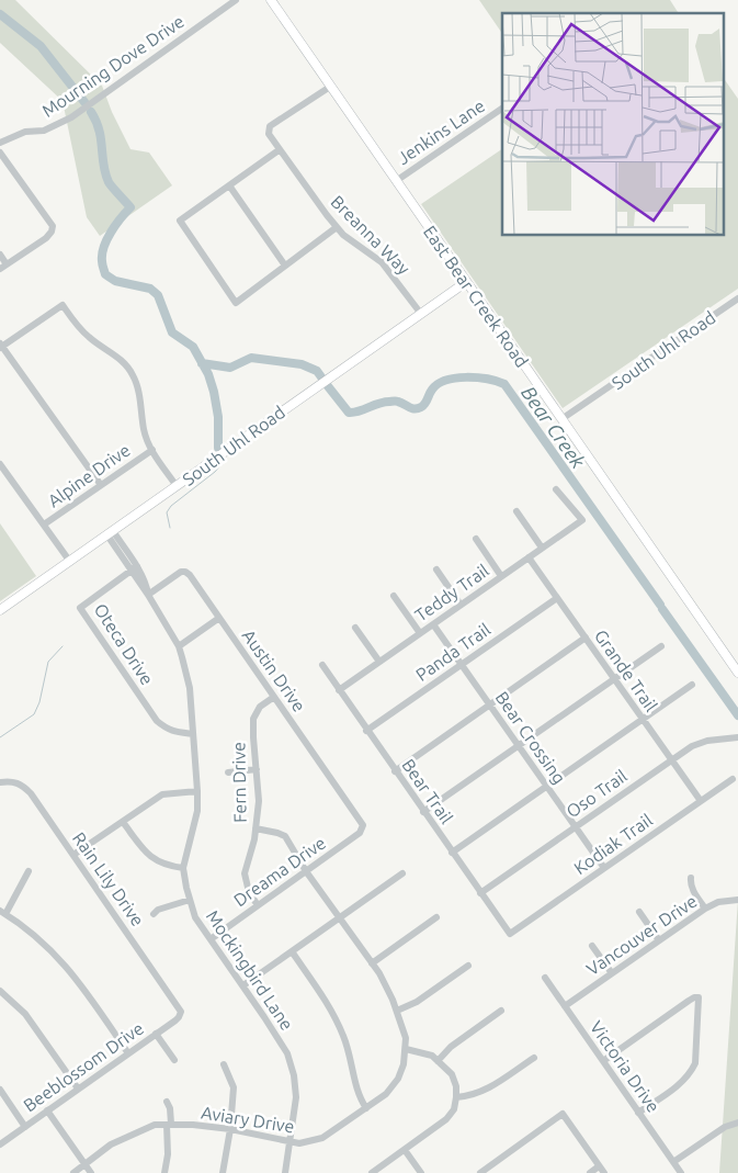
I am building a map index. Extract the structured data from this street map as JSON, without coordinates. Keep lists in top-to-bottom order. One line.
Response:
{"streets":{"main road":["East Bear Creek Road","South Uhl Road"],"street":["Mourning Dove Drive","Jenkins Lane","Breanna Way","Alpine Drive","Teddy Trail","Oteca Drive","Panda Trail","Austin Drive","Grande Trail","Bear Crossing","Fern Drive","Bear Trail","Oso Trail","Kodiak Trail","Dreama Drive","Rain Lily Drive","Vancouver Drive","Mockingbird Lane","Beeblossom Drive","Victoria Drive","Aviary Drive"]},"crossings":[["Jenkins Lane","East Bear Creek Road"],["Breanna Way","East Bear Creek Road"],["Breanna Way","South Uhl Road"],["East Bear Creek Road","South Uhl Road"],["South Uhl Road","Mockingbird Lane"],["Teddy Trail","Grande Trail"],["Teddy Trail","Bear Crossing"],["Teddy Trail","Bear Trail"],["Oteca Drive","Mockingbird Lane"],["Panda Trail","Grande Trail"],["Panda Trail","Bear Crossing"],["Panda Trail","Bear Trail"],["Austin Drive","Fern Drive"],["Austin Drive","Dreama Drive"],["Austin Drive","Mockingbird Lane"],["Grande Trail","Oso Trail"],["Grande Trail","Kodiak Trail"],["Bear Crossing","Oso Trail"],["Bear Crossing","Kodiak Trail"],["Fern Drive","Dreama Drive"],["Fern Drive","Aviary Drive"],["Bear Trail","Oso Trail"],["Bear Trail","Kodiak Trail"],["Dreama Drive","Mockingbird Lane"],["Dreama Drive","Aviary Drive"],["Rain Lily Drive","Beeblossom Drive"],["Vancouver Drive","Victoria Drive"],["Mockingbird Lane","Aviary Drive"]],"water":["Bear Creek"]}
